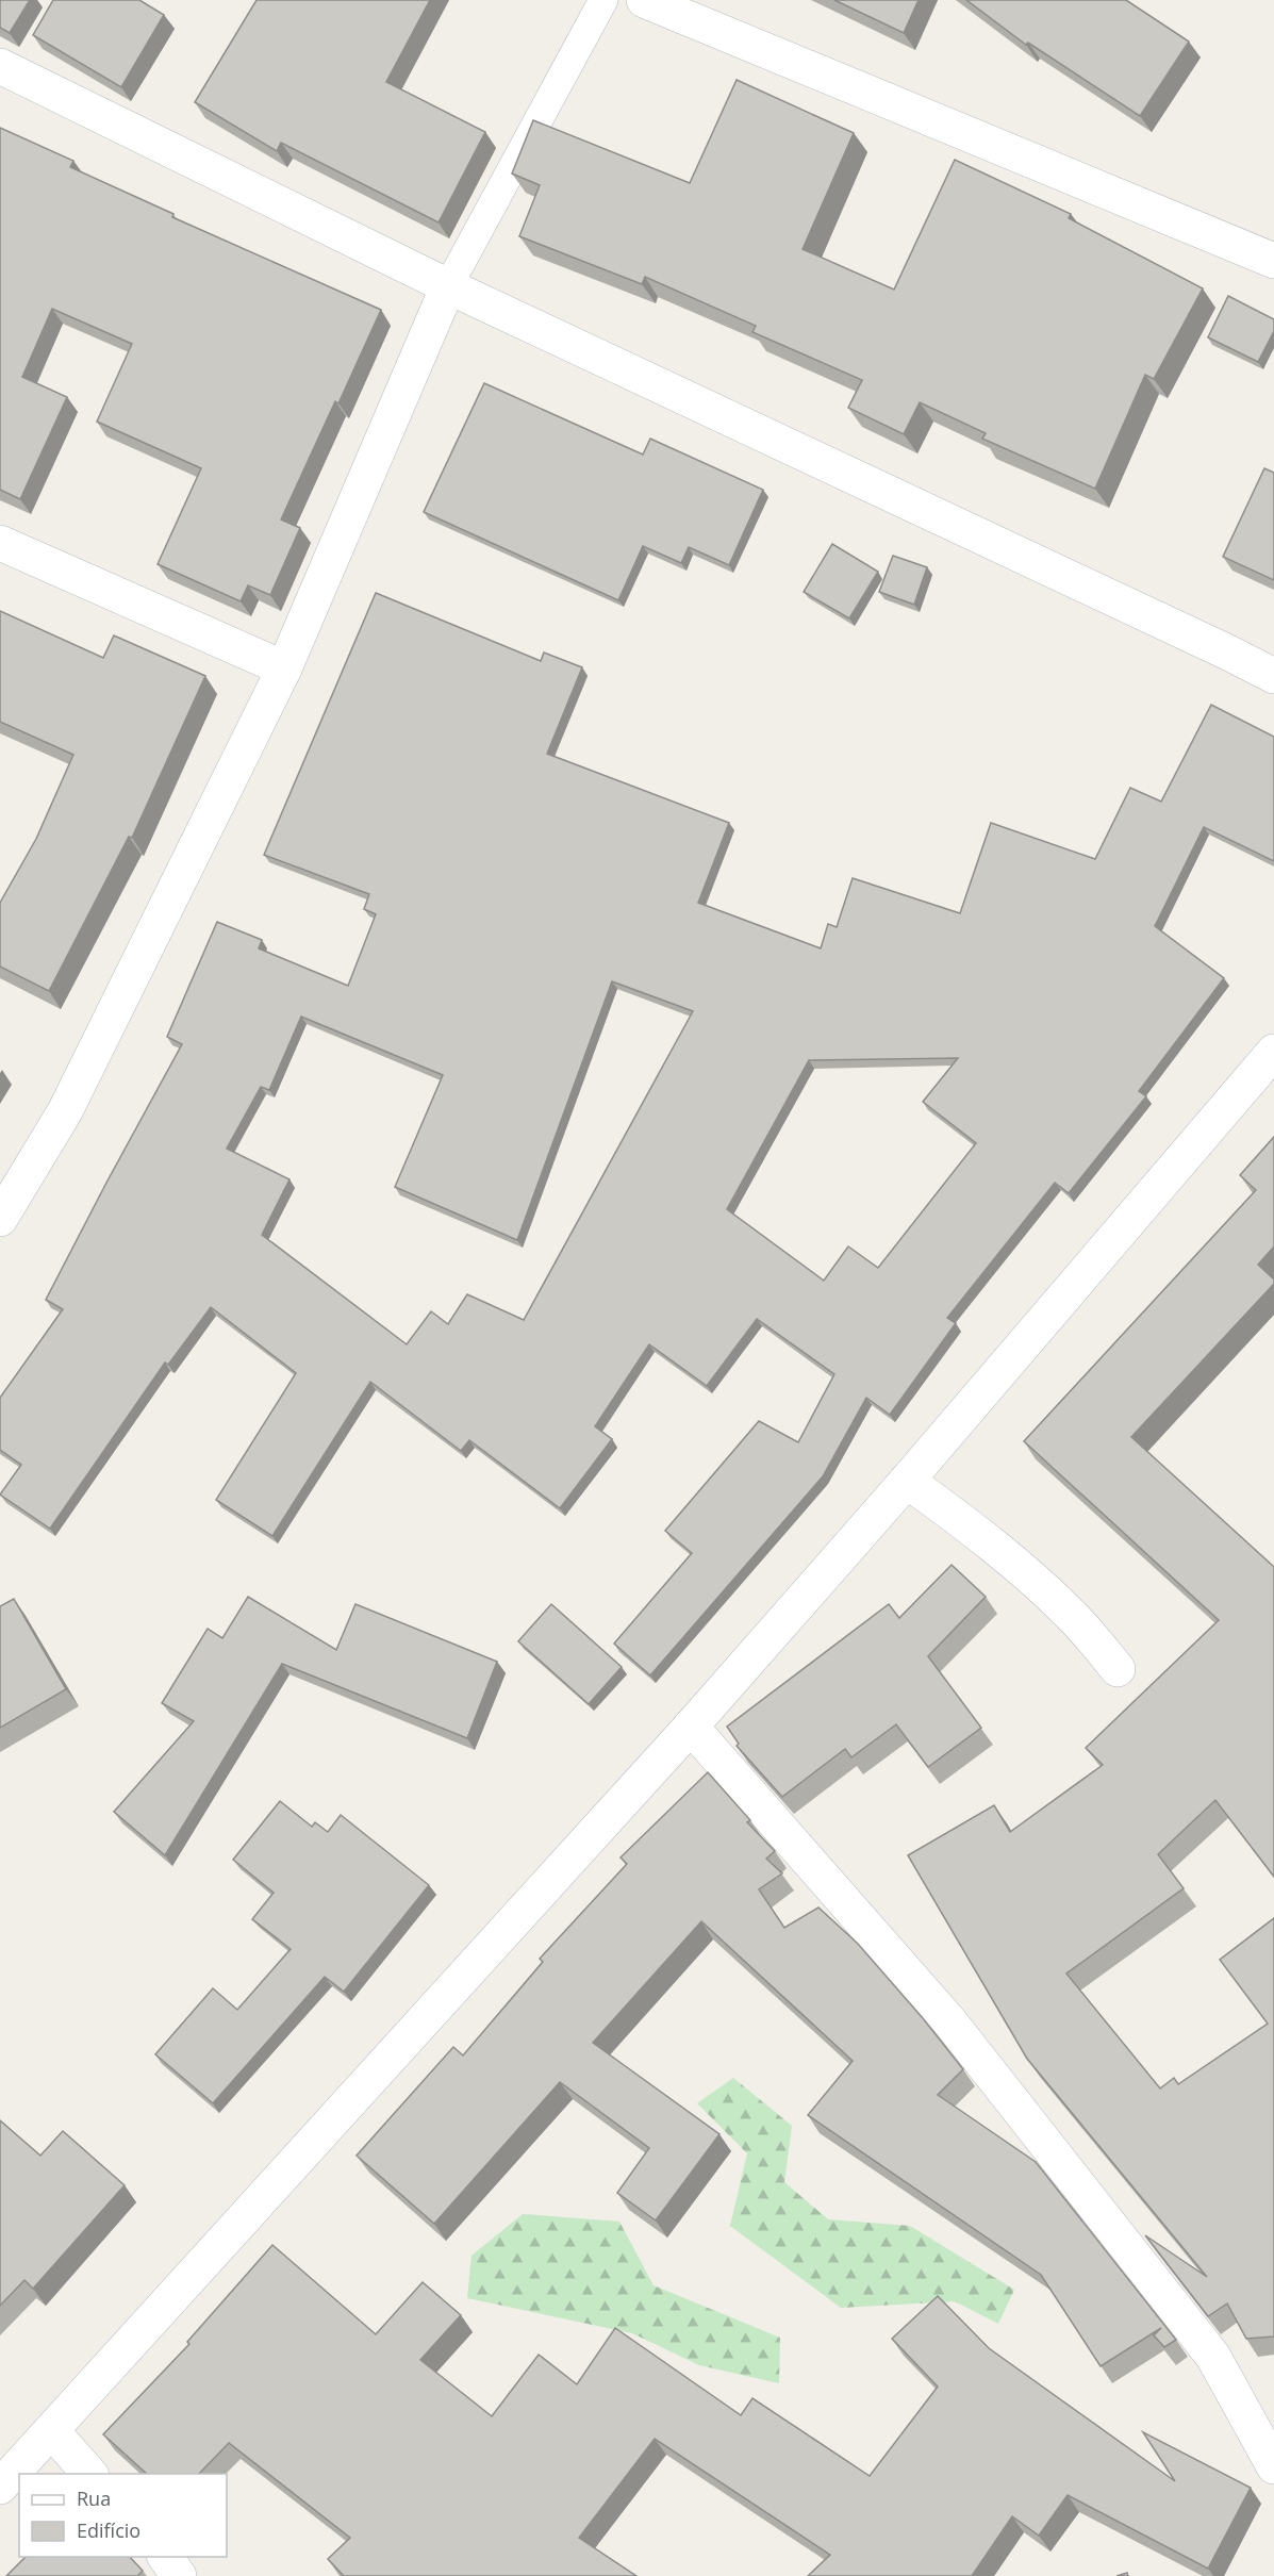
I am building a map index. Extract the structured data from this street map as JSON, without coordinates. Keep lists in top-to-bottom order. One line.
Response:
{"legend":["Rua","Edifício"]}
